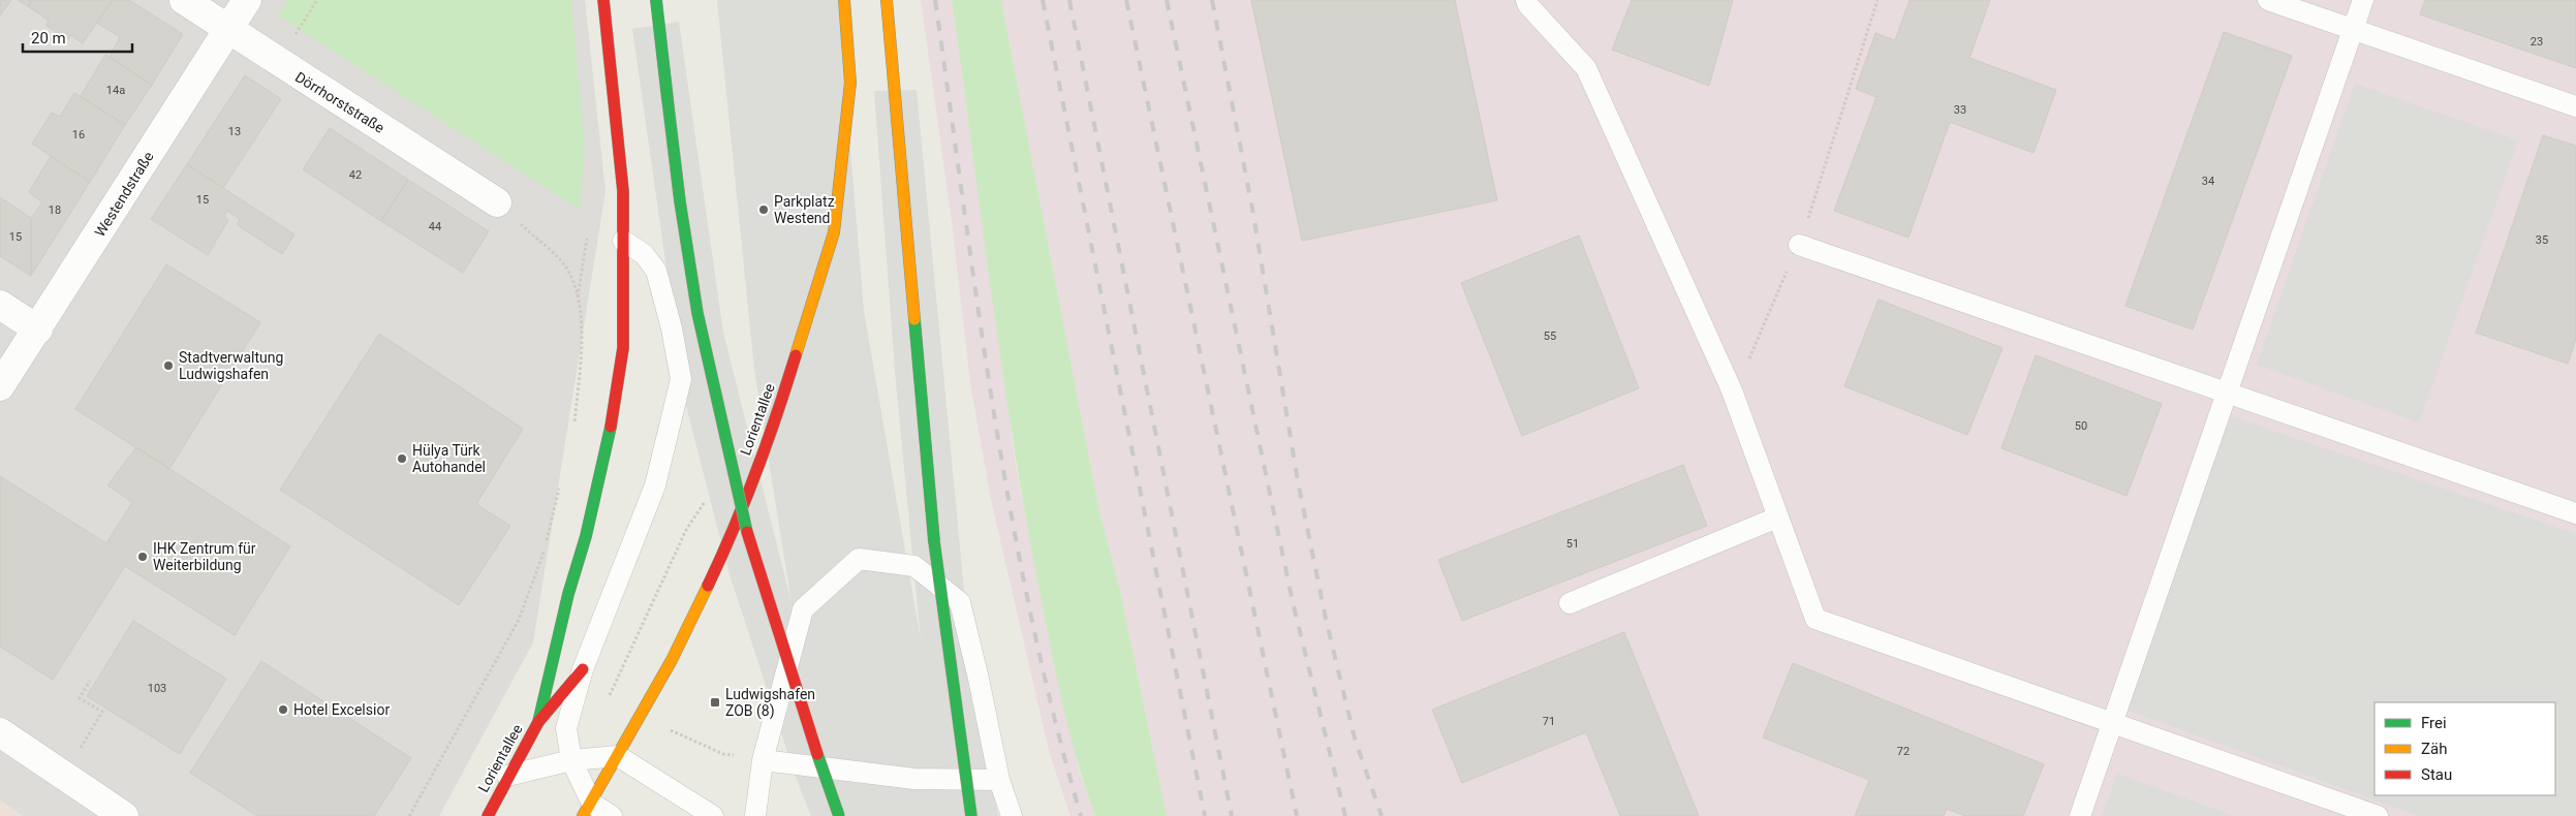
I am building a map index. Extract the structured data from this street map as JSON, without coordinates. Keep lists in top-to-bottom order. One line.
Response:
{"streets":{"main road":["Lorientallee"],"street":["Dörrhorststraße","Westendstraße"]},"crossings":[["Dörrhorststraße","Westendstraße"]],"places":{"other":["Parkplatz Westend","Stadtverwaltung Ludwigshafen","Hülya Türk Autohandel","IHK Zentrum für Weiterbildung","Hotel Excelsior"],"transit":["Ludwigshafen ZOB (8)"]},"house_numbers":["23","14a","33","13","16","42","34","15","18","44","15","35","55","50","51","103","71","72"],"legend":["Frei","Zäh","Stau"],"scale_bar":"20 m"}
